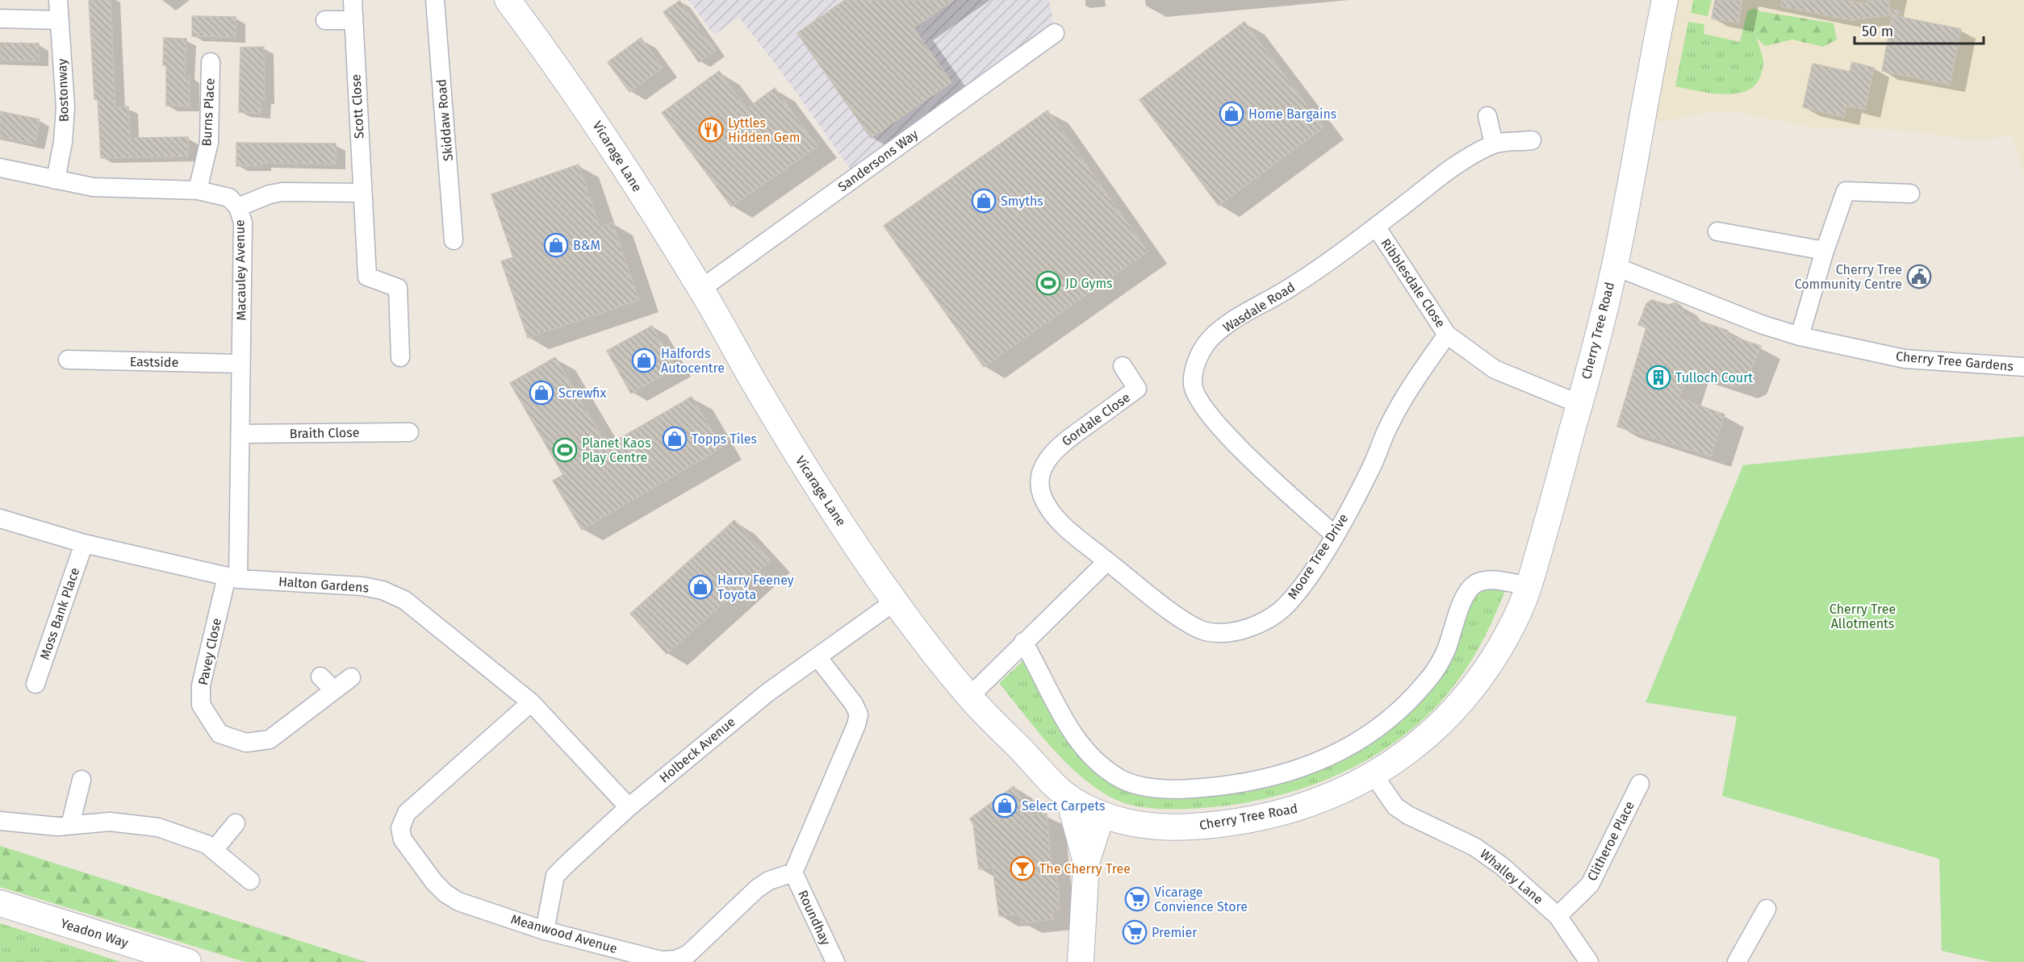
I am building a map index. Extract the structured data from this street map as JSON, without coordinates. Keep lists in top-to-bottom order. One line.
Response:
{"streets":{"street":["Bostonway","Scott Close","Burns Place","Skiddaw Road","Vicarage Lane","Sandersons Way","Macauley Avenue","Ribblesdale Close","Wasdale Road","Cherry Tree Road","Cherry Tree Gardens","Eastside","Gordale Close","Braith Close","Moore Tree Drive","Halton Gardens","Moss Bank Place","Pavey Close","Holbeck Avenue","Clitheroe Place","Whalley Lane","Roundhay","Yeadon Way","Meanwood Avenue"]},"crossings":[["Bostonway","Macauley Avenue"],["Burns Place","Macauley Avenue"],["Vicarage Lane","Sandersons Way"],["Vicarage Lane","Cherry Tree Road"],["Vicarage Lane","Holbeck Avenue"],["Macauley Avenue","Eastside"],["Macauley Avenue","Braith Close"],["Macauley Avenue","Halton Gardens"],["Macauley Avenue","Pavey Close"],["Ribblesdale Close","Wasdale Road"],["Ribblesdale Close","Cherry Tree Road"],["Ribblesdale Close","Moore Tree Drive"],["Wasdale Road","Moore Tree Drive"],["Cherry Tree Road","Cherry Tree Gardens"],["Cherry Tree Road","Whalley Lane"],["Gordale Close","Moore Tree Drive"],["Halton Gardens","Moss Bank Place"],["Halton Gardens","Pavey Close"],["Halton Gardens","Holbeck Avenue"],["Halton Gardens","Meanwood Avenue"],["Holbeck Avenue","Meanwood Avenue"],["Clitheroe Place","Whalley Lane"],["Roundhay","Meanwood Avenue"]],"parks":["Cherry Tree Allotments"],"places":{"shop":["Home Bargains","Smyths","B&M","Halfords Autocentre","Screwfix","Topps Tiles","Harry Feeney Toyota","Select Carpets"],"restaurant":["Lyttles Hidden Gem"],"public building":["Cherry Tree Community Centre"],"sports":["JD Gyms","Planet Kaos Play Centre"],"building":["Tulloch Court"],"bar":["The Cherry Tree"],"supermarket":["Vicarage Convience Store","Premier"]},"scale_bar":"50 m"}
